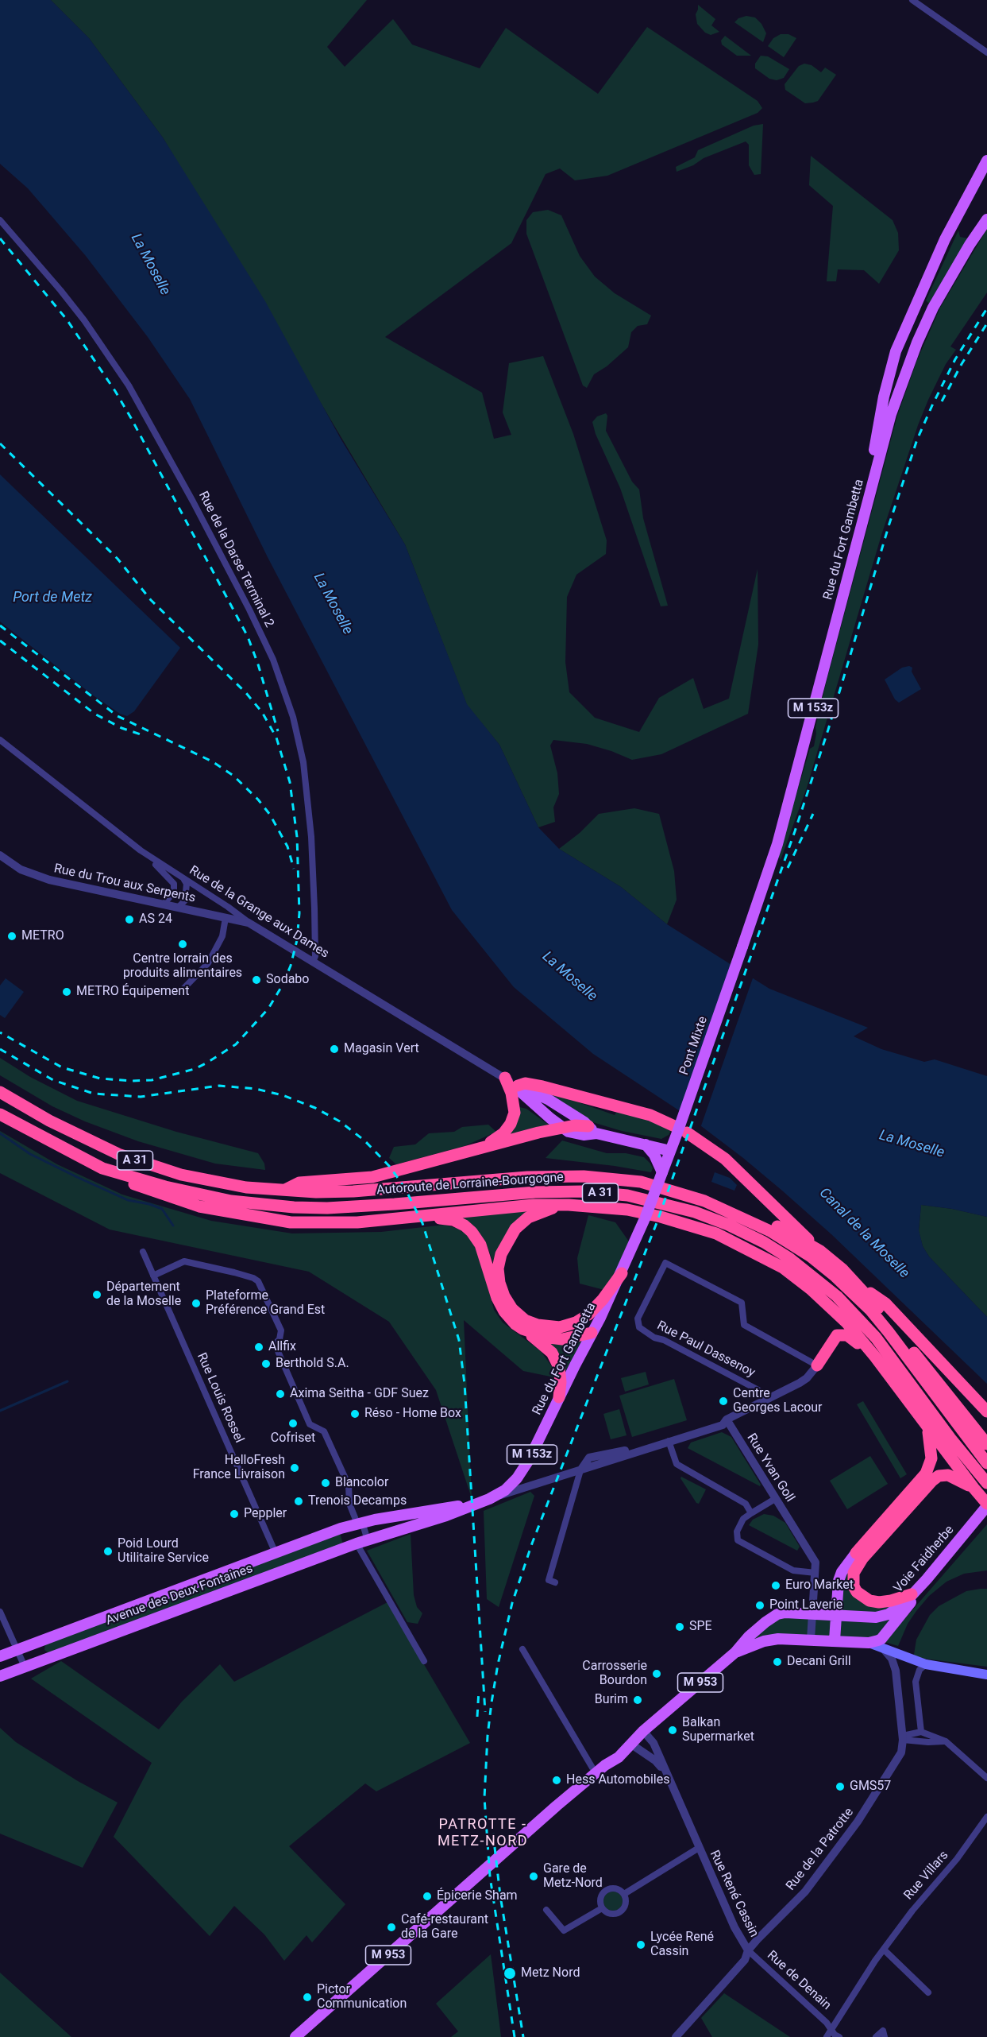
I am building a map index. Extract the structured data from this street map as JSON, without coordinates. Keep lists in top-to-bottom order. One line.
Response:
{"streets":{"highway":["A 31","Autoroute de Lorraine-Bourgogne"],"main road":["Rue du Fort Gambetta","M 153z","Pont Mixte","Voie Faidherbe","Avenue des Deux Fontaines","M 953"],"street":["Rue de la Darse Terminal 2","Rue du Trou aux Serpents","Rue de la Grange aux Dames","Rue Paul Dassenoy","Rue Louis Rossel","Rue Yvan Goll","Rue de la Patrotte","Rue Villars","Rue René Cassin","Rue de Denain"]},"crossings":[["Rue du Fort Gambetta","Pont Mixte"],["Rue du Fort Gambetta","Avenue des Deux Fontaines"],["Rue de la Darse Terminal 2","Rue de la Grange aux Dames"],["Rue du Trou aux Serpents","Rue de la Grange aux Dames"],["Rue Louis Rossel","Avenue des Deux Fontaines"],["Rue Yvan Goll","Avenue des Deux Fontaines"],["Voie Faidherbe","M 953"],["M 953","Rue René Cassin"],["Rue de la Patrotte","Rue René Cassin"],["Rue de la Patrotte","Rue de Denain"],["Rue Villars","Rue de Denain"],["Rue René Cassin","Rue de Denain"]],"districts":["PATROTTE - METZ-NORD"],"water":["La Moselle","Port de Metz","Canal de la Moselle"],"places":["AS 24","METRO","Centre lorrain des produits alimentaires","Sodabo","METRO Équipement","Magasin Vert","Département de la Moselle","Plateforme Préférence Grand Est","Allfix","Berthold S.A.","Axima Seitha - GDF Suez","Centre Georges Lacour","Réso - Home Box","Cofriset","HelloFresh France Livraison","Blancolor","Trenois Decamps","Peppler","Poid Lourd Utilitaire Service","Euro Market","Point Laverie","SPE","Decani Grill","Carrosserie Bourdon","Burim","Balkan Supermarket","Hess Automobiles","GMS57","Gare de Metz-Nord","Épicerie Sham","Café-restaurant de la Gare","Lycée René Cassin","Metz Nord","Pictor Communication"]}
